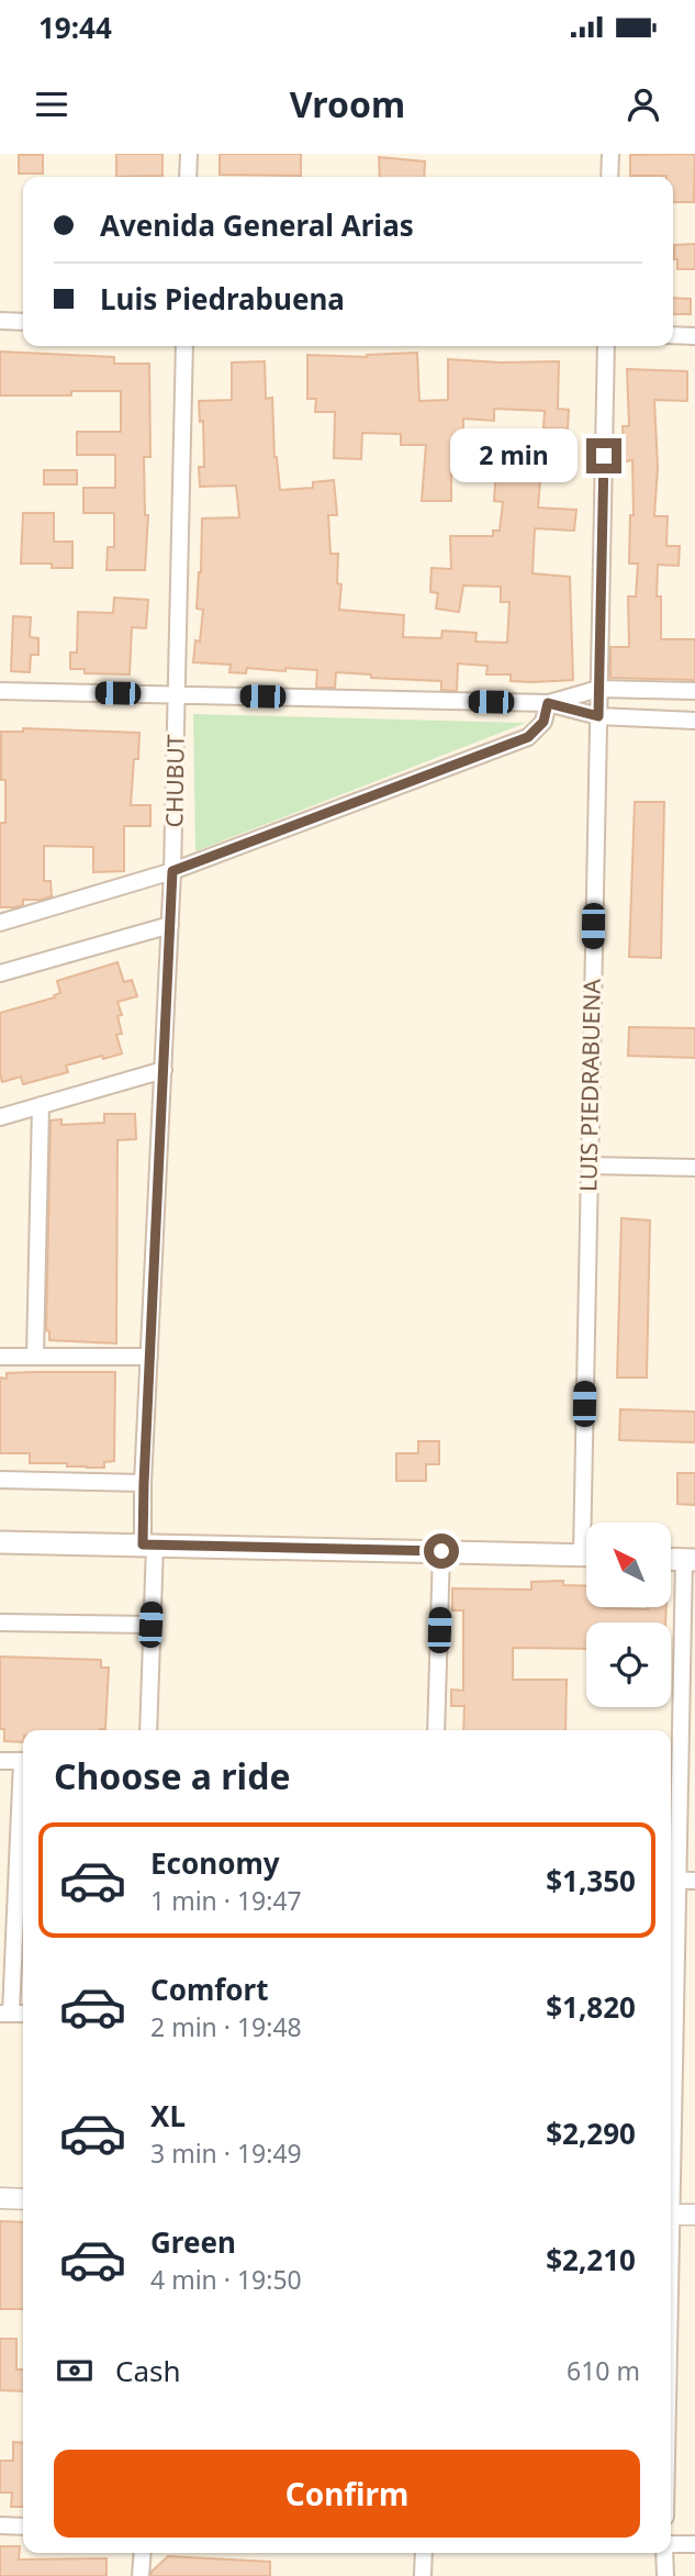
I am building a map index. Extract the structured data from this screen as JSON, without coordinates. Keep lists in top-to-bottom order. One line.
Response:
{"streets":{"street":["CHUBUT","LUIS PIEDRABUENA"]},"north":"top left","page":{"status":"19:44","header":"Vroom","banner":["Avenida General Arias","Luis Piedrabuena"],"bubble":"2 min","heading":"Choose a ride","list":[{"name":"Economy","note":"1 min · 19:47","value":"$1,350"},{"name":"Comfort","note":"2 min · 19:48","value":"$1,820"},{"name":"XL","note":"3 min · 19:49","value":"$2,290"},{"name":"Green","note":"4 min · 19:50","value":"$2,210"}],"pay":["Cash","610 m"],"buttons":"Confirm"}}
